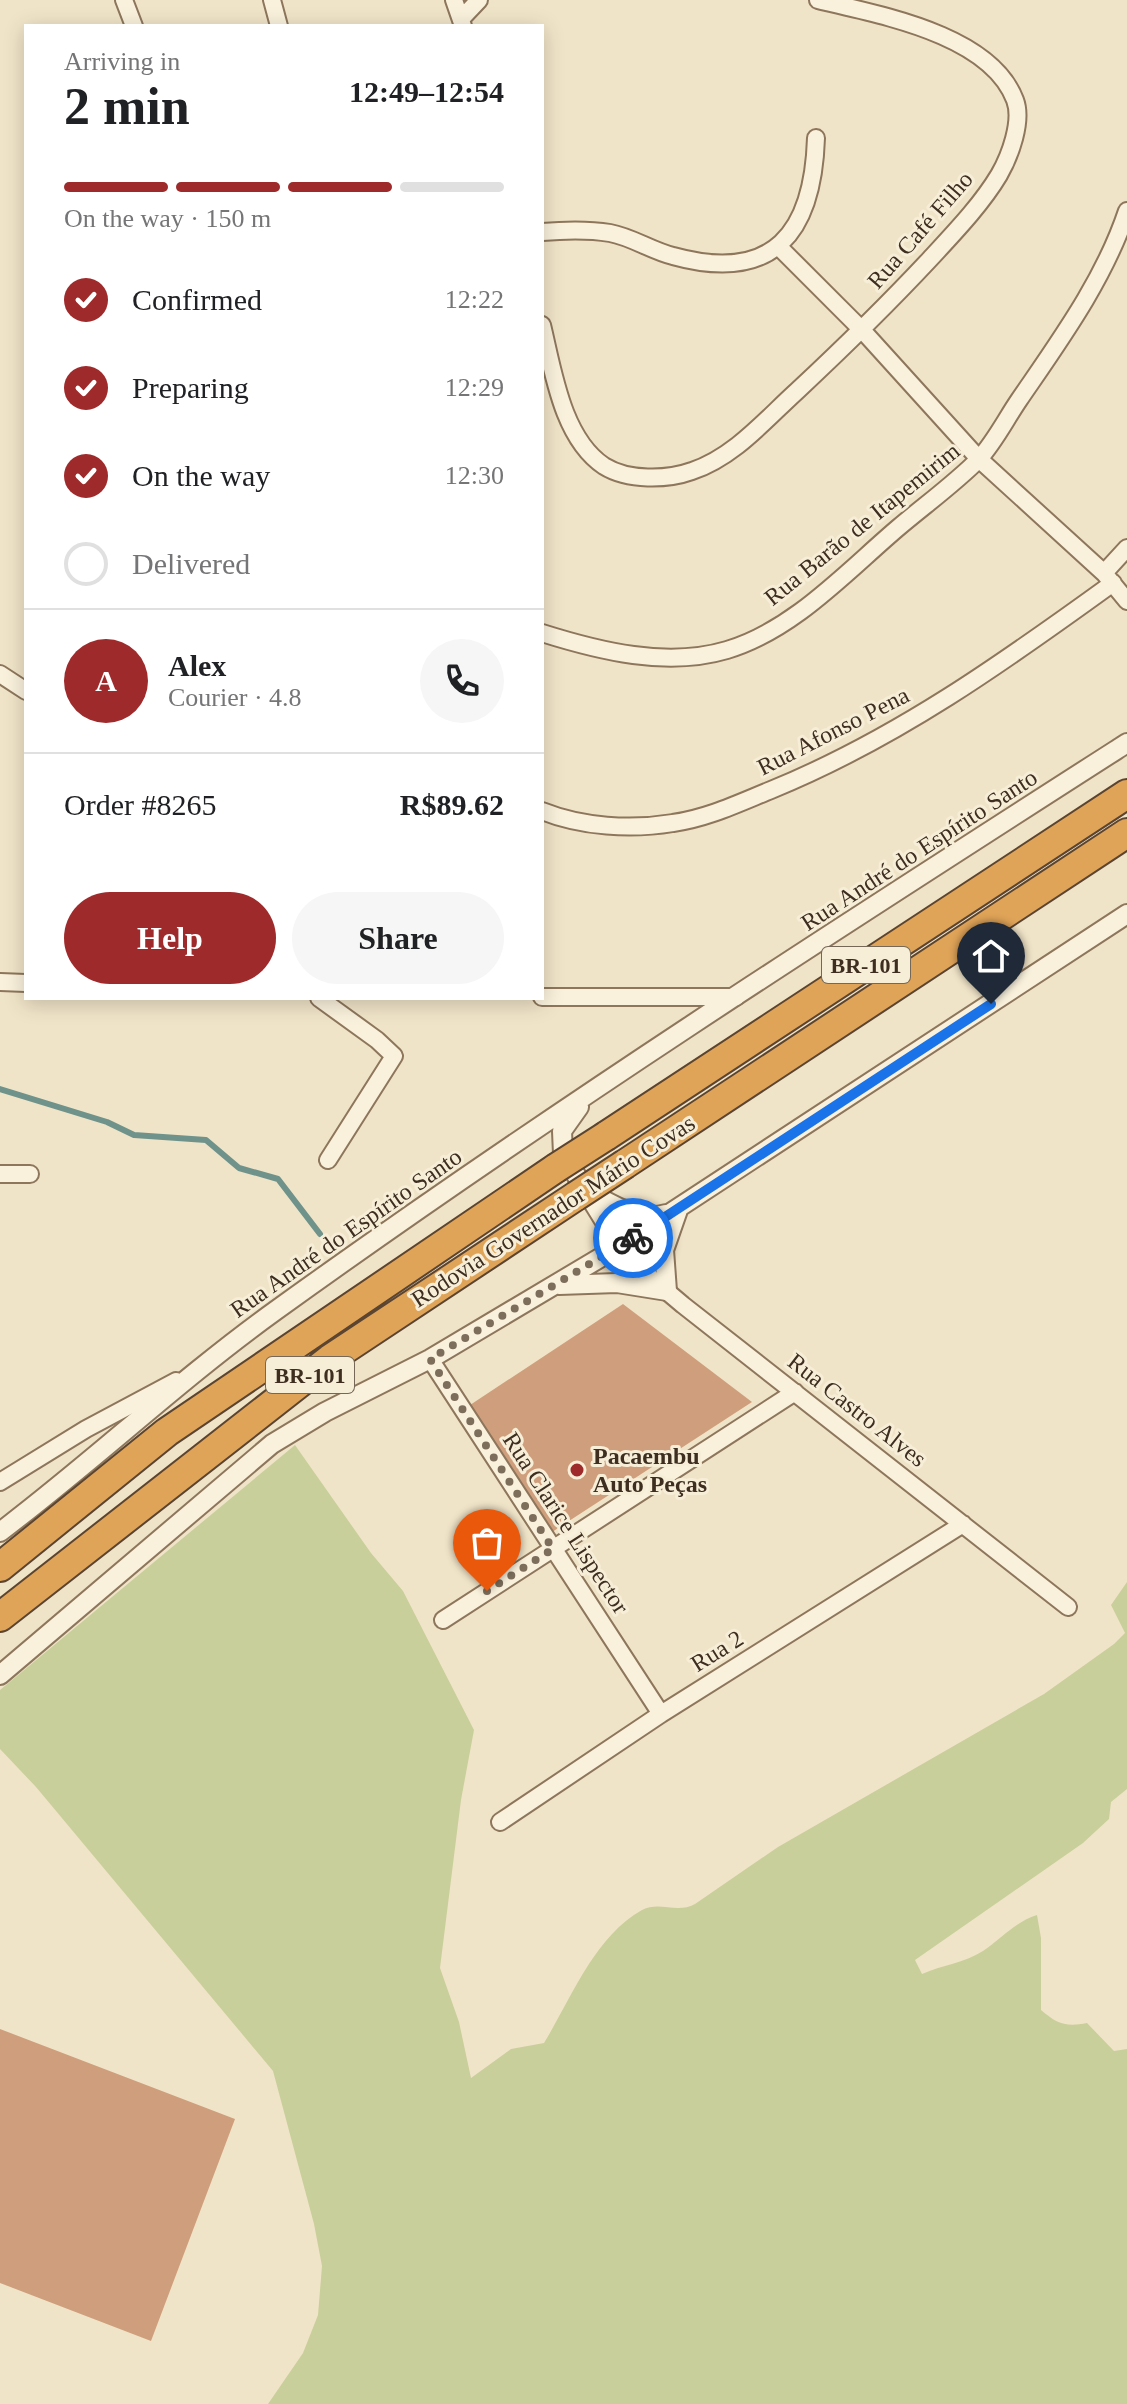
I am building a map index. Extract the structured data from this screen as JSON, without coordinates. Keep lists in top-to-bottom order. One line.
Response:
{"streets":{"highway":["BR-101","Rodovia Governador Mário Covas"],"street":["Rua Café Filho","Rua Barão de Itapemirim","Rua Afonso Pena","Rua André do Espírito Santo","Rua Castro Alves","Rua Clarice Lispector","Rua 2"]},"crossings":[["Rua Castro Alves","Rua 2"],["Rua Clarice Lispector","Rua 2"]],"places":["Pacaembu Auto Peças"],"page":{"heading":["2 min","Arriving in","12:49–12:54"],"panel":["Alex","Courier · 4.8","Order #8265","R$89.62"],"bar":"On the way · 150 m","list":[["Confirmed","12:22"],["Preparing","12:29"],["On the way","12:30"],"Delivered"],"round":"A","buttons":["Help","Share"]}}
